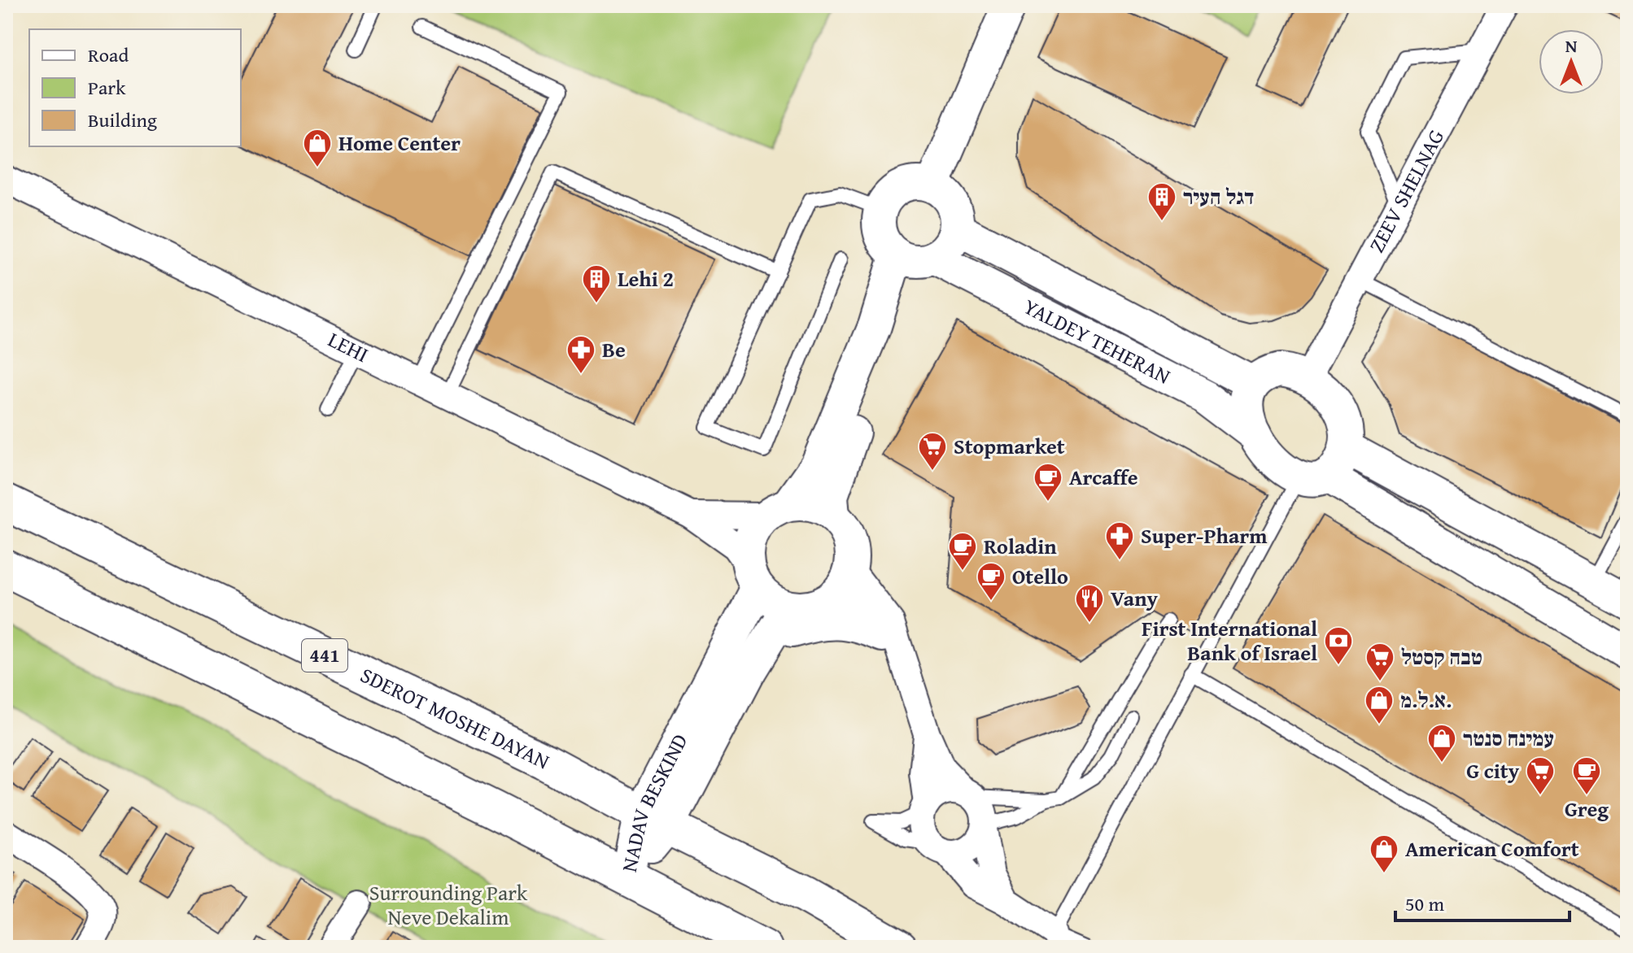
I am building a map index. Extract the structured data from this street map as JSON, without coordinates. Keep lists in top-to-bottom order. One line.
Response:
{"streets":{"main road":["441","SDEROT MOSHE DAYAN"],"street":["ZEEV SHELNAG","YALDEY TEHERAN","LEHI","NADAV BESKIND"]},"crossings":[["ZEEV SHELNAG","YALDEY TEHERAN"],["LEHI","NADAV BESKIND"],["SDEROT MOSHE DAYAN","NADAV BESKIND"]],"parks":["Surrounding Park Neve Dekalim"],"places":{"shop":["Home Center","א.ל.מ.","עמינח סנטר","American Comfort"],"building":["דגל העיר","Lehi 2"],"pharmacy":["Be","Super-Pharm"],"supermarket":["Stopmarket","טבה קסטל","G city"],"cafe":["Arcaffe","Roladin","Otello","Greg"],"restaurant":["Vany"],"bank":["First International Bank of Israel"]},"legend":["Road","Park","Building"],"scale_bar":"50 m","north":"top"}
